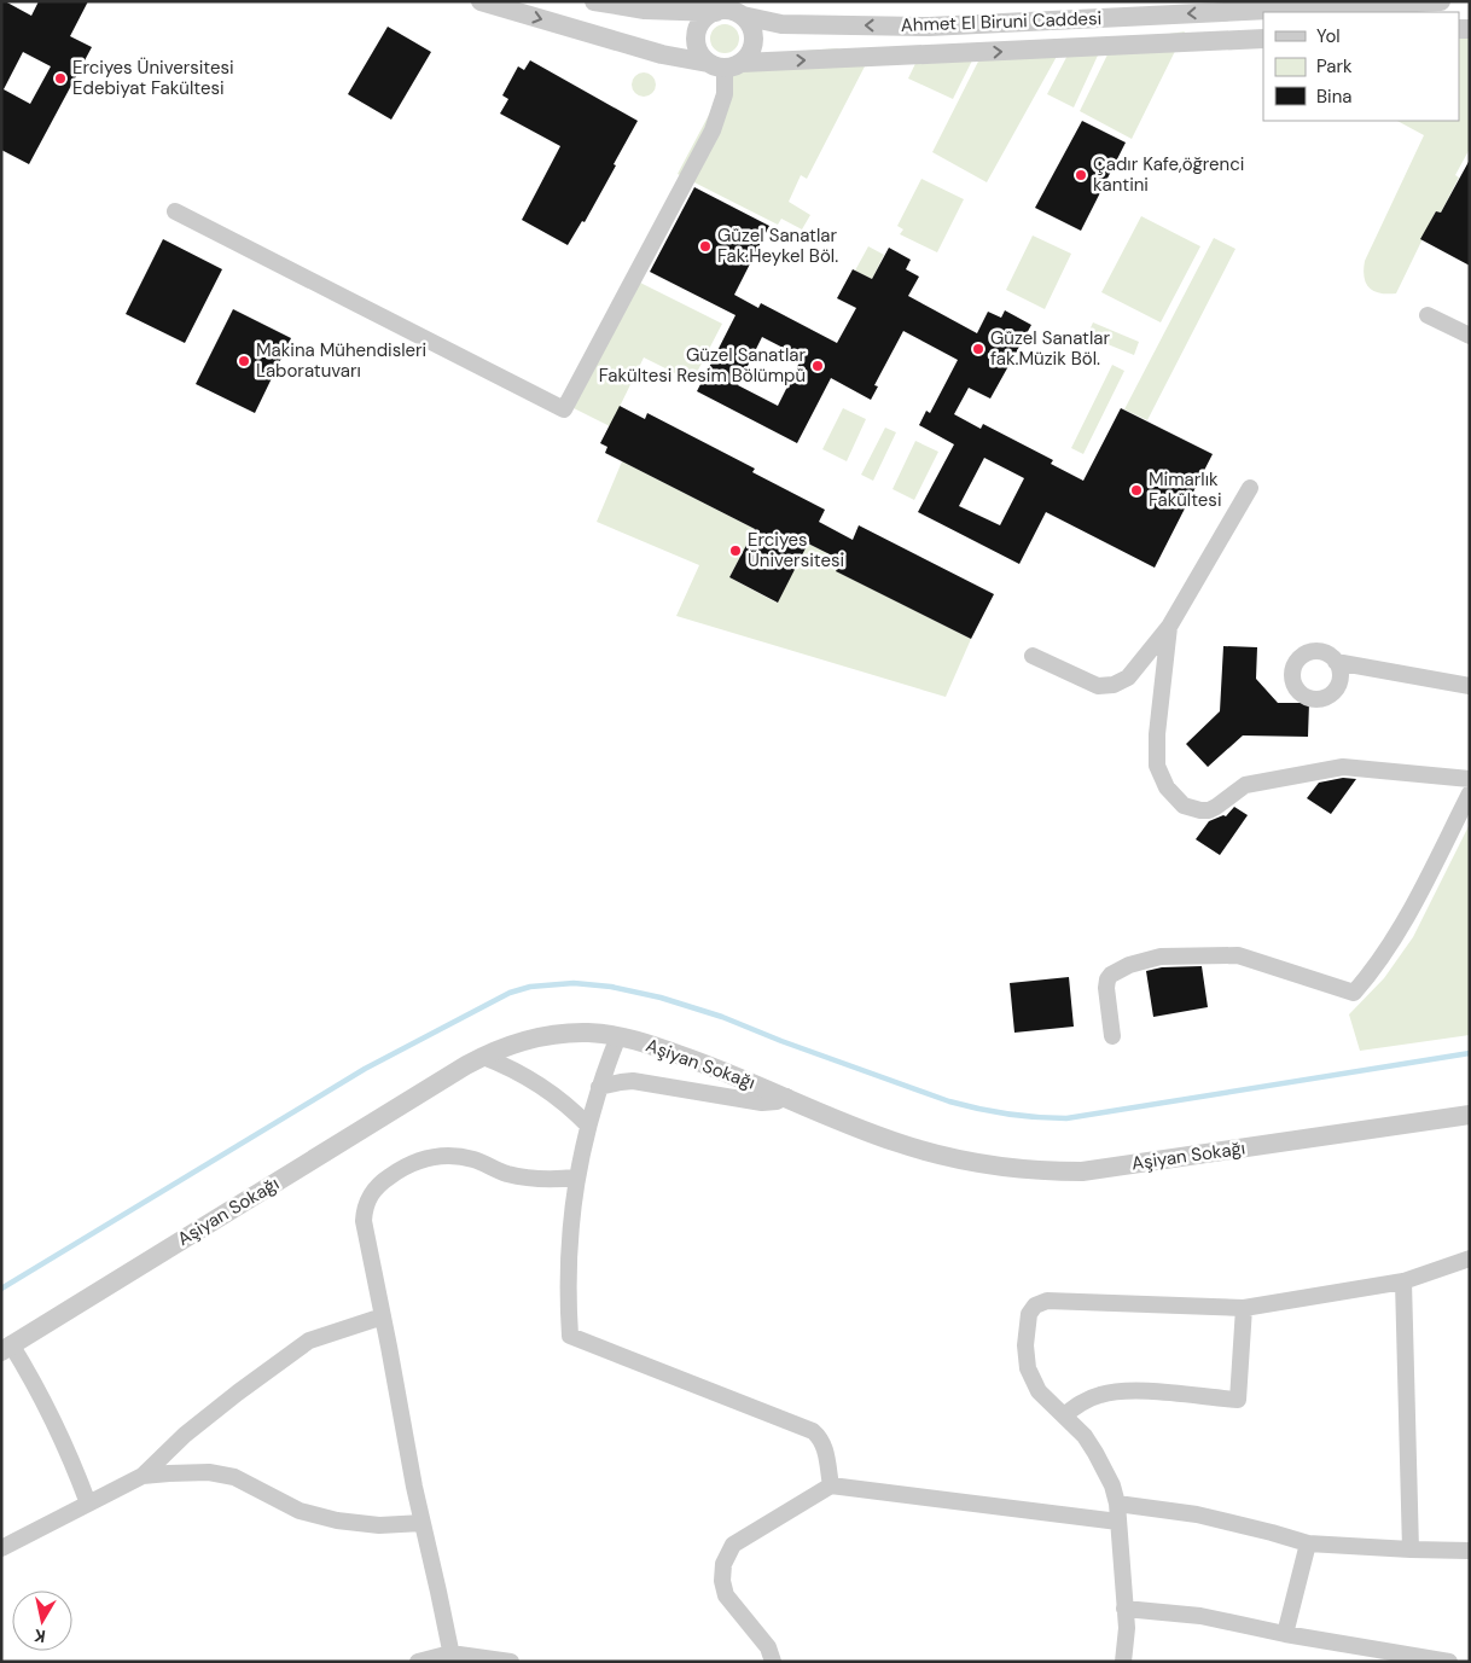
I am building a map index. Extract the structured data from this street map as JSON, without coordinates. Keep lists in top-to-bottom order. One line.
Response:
{"streets":{"street":["Ahmet El Biruni Caddesi","Aşiyan Sokağı"]},"places":["Erciyes Üniversitesi Edebiyat Fakültesi","Çadır Kafe,öğrenci kantini","Güzel Sanatlar Fak.Heykel Böl.","Güzel Sanatlar fak.Müzik Böl.","Makina Mühendisleri Laboratuvarı","Güzel Sanatlar Fakültesi Resim Bölümpü","Mimarlık Fakültesi","Erciyes Üniversitesi"],"legend":["Yol","Park","Bina"],"north":"bottom"}
